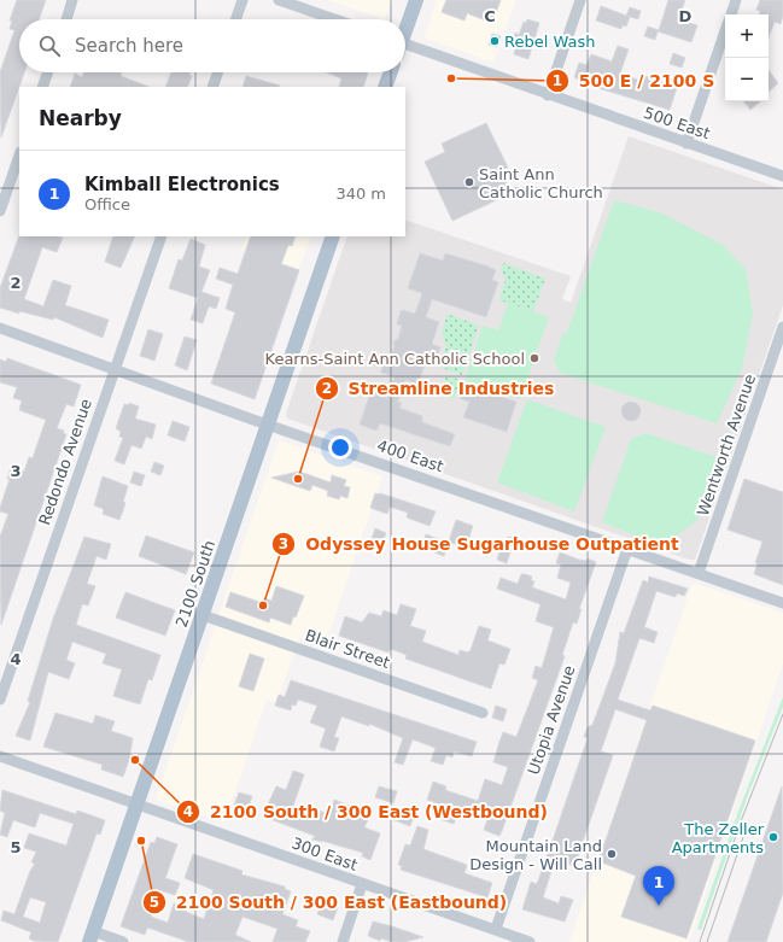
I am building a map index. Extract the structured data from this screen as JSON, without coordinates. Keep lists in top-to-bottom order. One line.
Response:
{"streets":{"main road":["2100 South"],"street":["500 East","Wentworth Avenue","400 East","Redondo Avenue","Blair Street","Utopia Avenue","300 East"]},"crossings":[["Wentworth Avenue","400 East"],["400 East","Redondo Avenue"],["400 East","2100 South"],["400 East","Utopia Avenue"],["2100 South","Blair Street"],["2100 South","300 East"],["Utopia Avenue","300 East"]],"places":["Rebel Wash","500 E / 2100 S","Saint Ann Catholic Church","Kearns-Saint Ann Catholic School","Streamline Industries","Odyssey House Sugarhouse Outpatient","2100 South / 300 East (Westbound)","The Zeller Apartments","2100 South / 300 East (Eastbound)","Mountain Land Design - Will Call"],"page":{"map_buttons":["+","−"],"search":"Search here","heading":"Nearby","list":[{"mark":"1","name":"Kimball Electronics","note":"Office","value":"340 m"}],"pins":"1"},"grid":{"columns":["C","D"],"rows":["2","3","4","5"]}}
